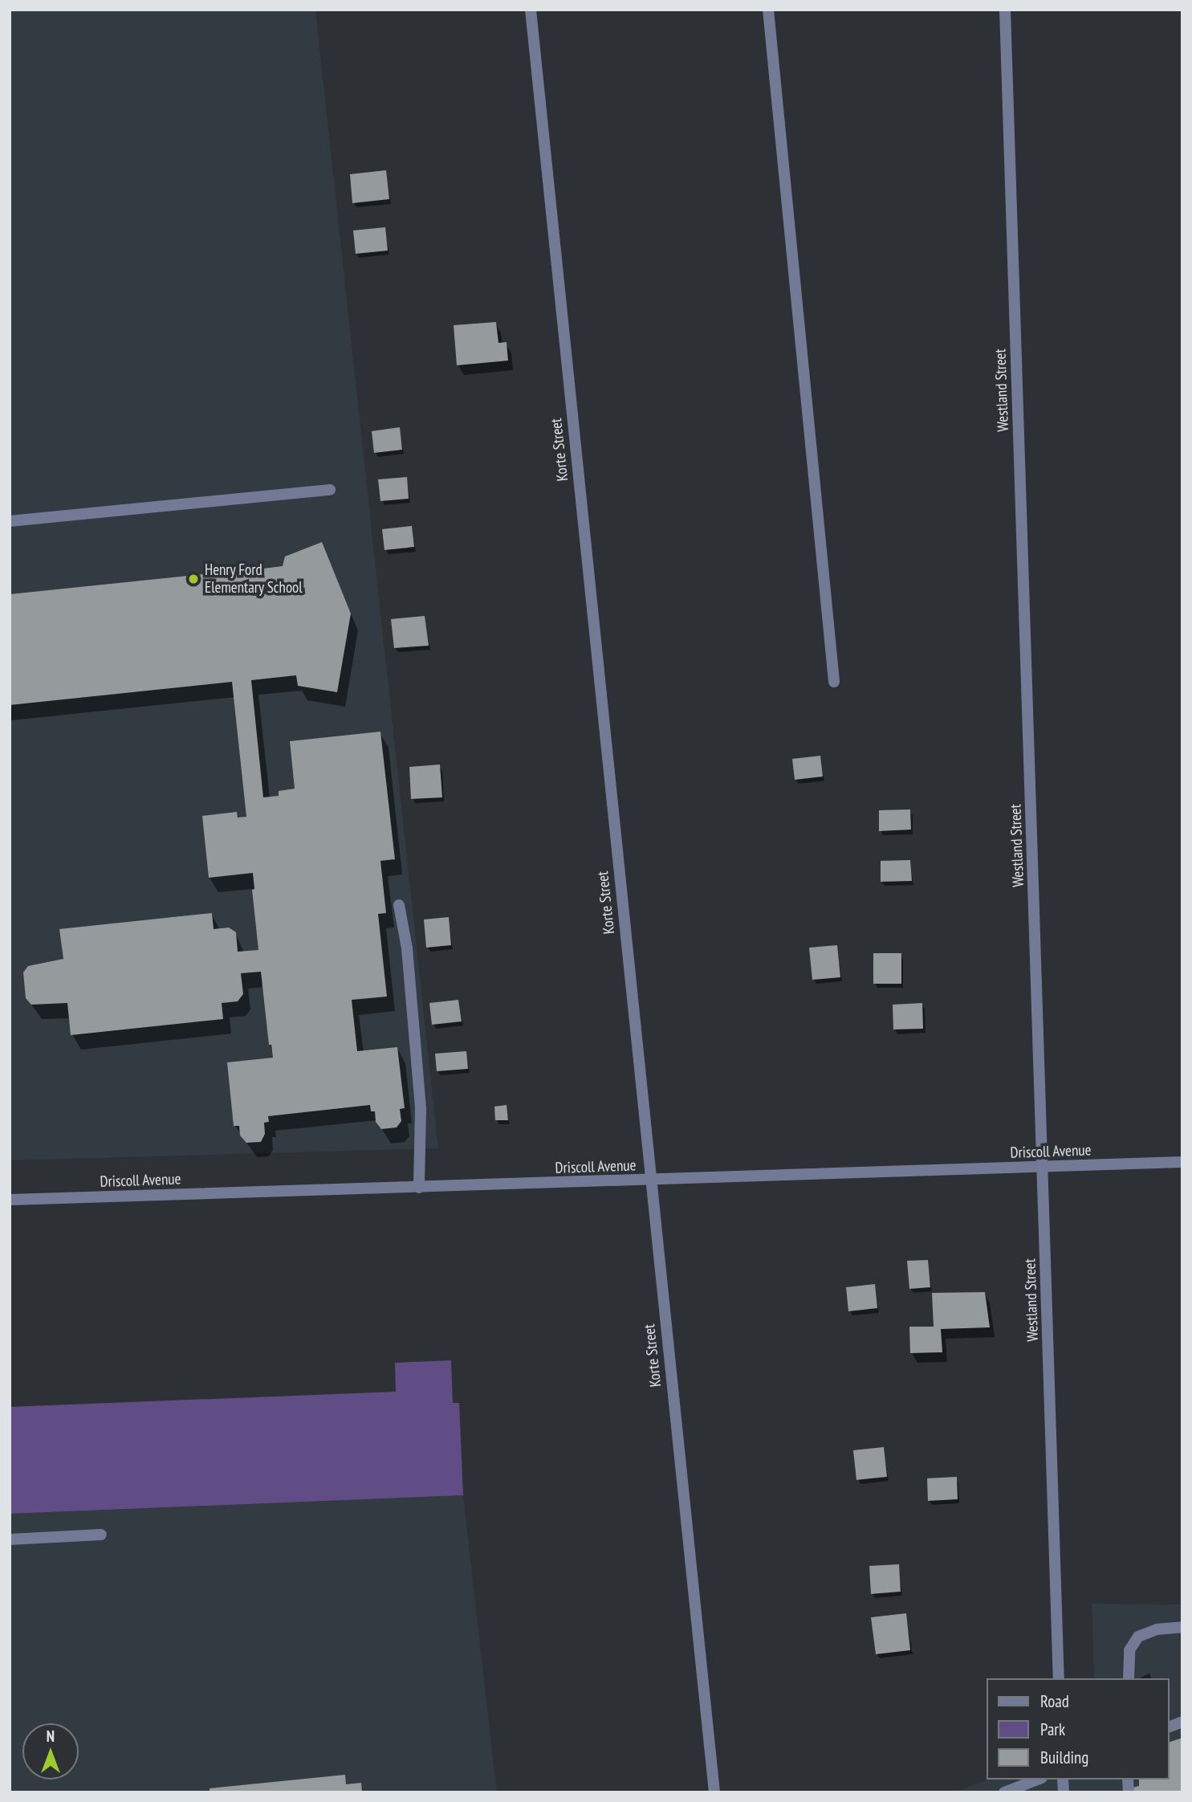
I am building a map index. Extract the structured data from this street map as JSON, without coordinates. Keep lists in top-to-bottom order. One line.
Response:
{"streets":{"street":["Westland Street","Korte Street","Driscoll Avenue"]},"crossings":[["Westland Street","Driscoll Avenue"],["Korte Street","Driscoll Avenue"]],"places":["Henry Ford Elementary School"],"legend":["Road","Park","Building"],"north":"top"}
